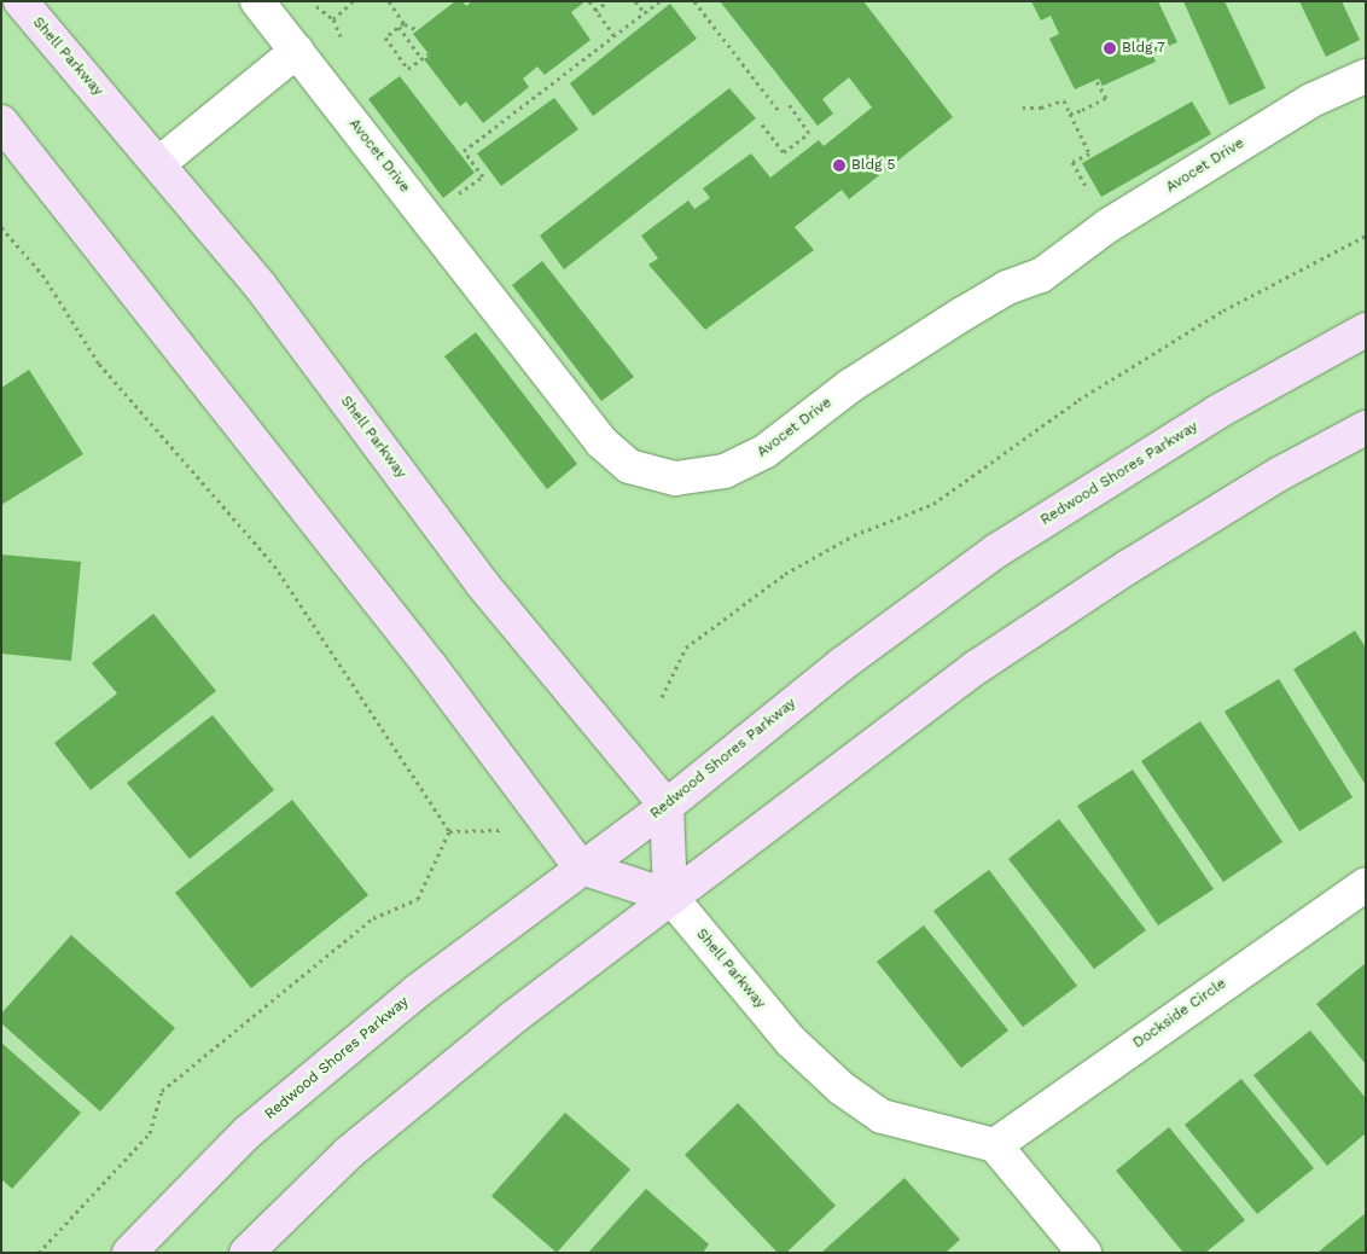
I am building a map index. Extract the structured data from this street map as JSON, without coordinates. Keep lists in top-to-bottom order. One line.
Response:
{"streets":{"main road":["Shell Parkway","Redwood Shores Parkway"],"street":["Avocet Drive","Dockside Circle"]},"crossings":[["Shell Parkway","Redwood Shores Parkway"],["Shell Parkway","Dockside Circle"]],"places":["Bldg 7","Bldg 5"]}
